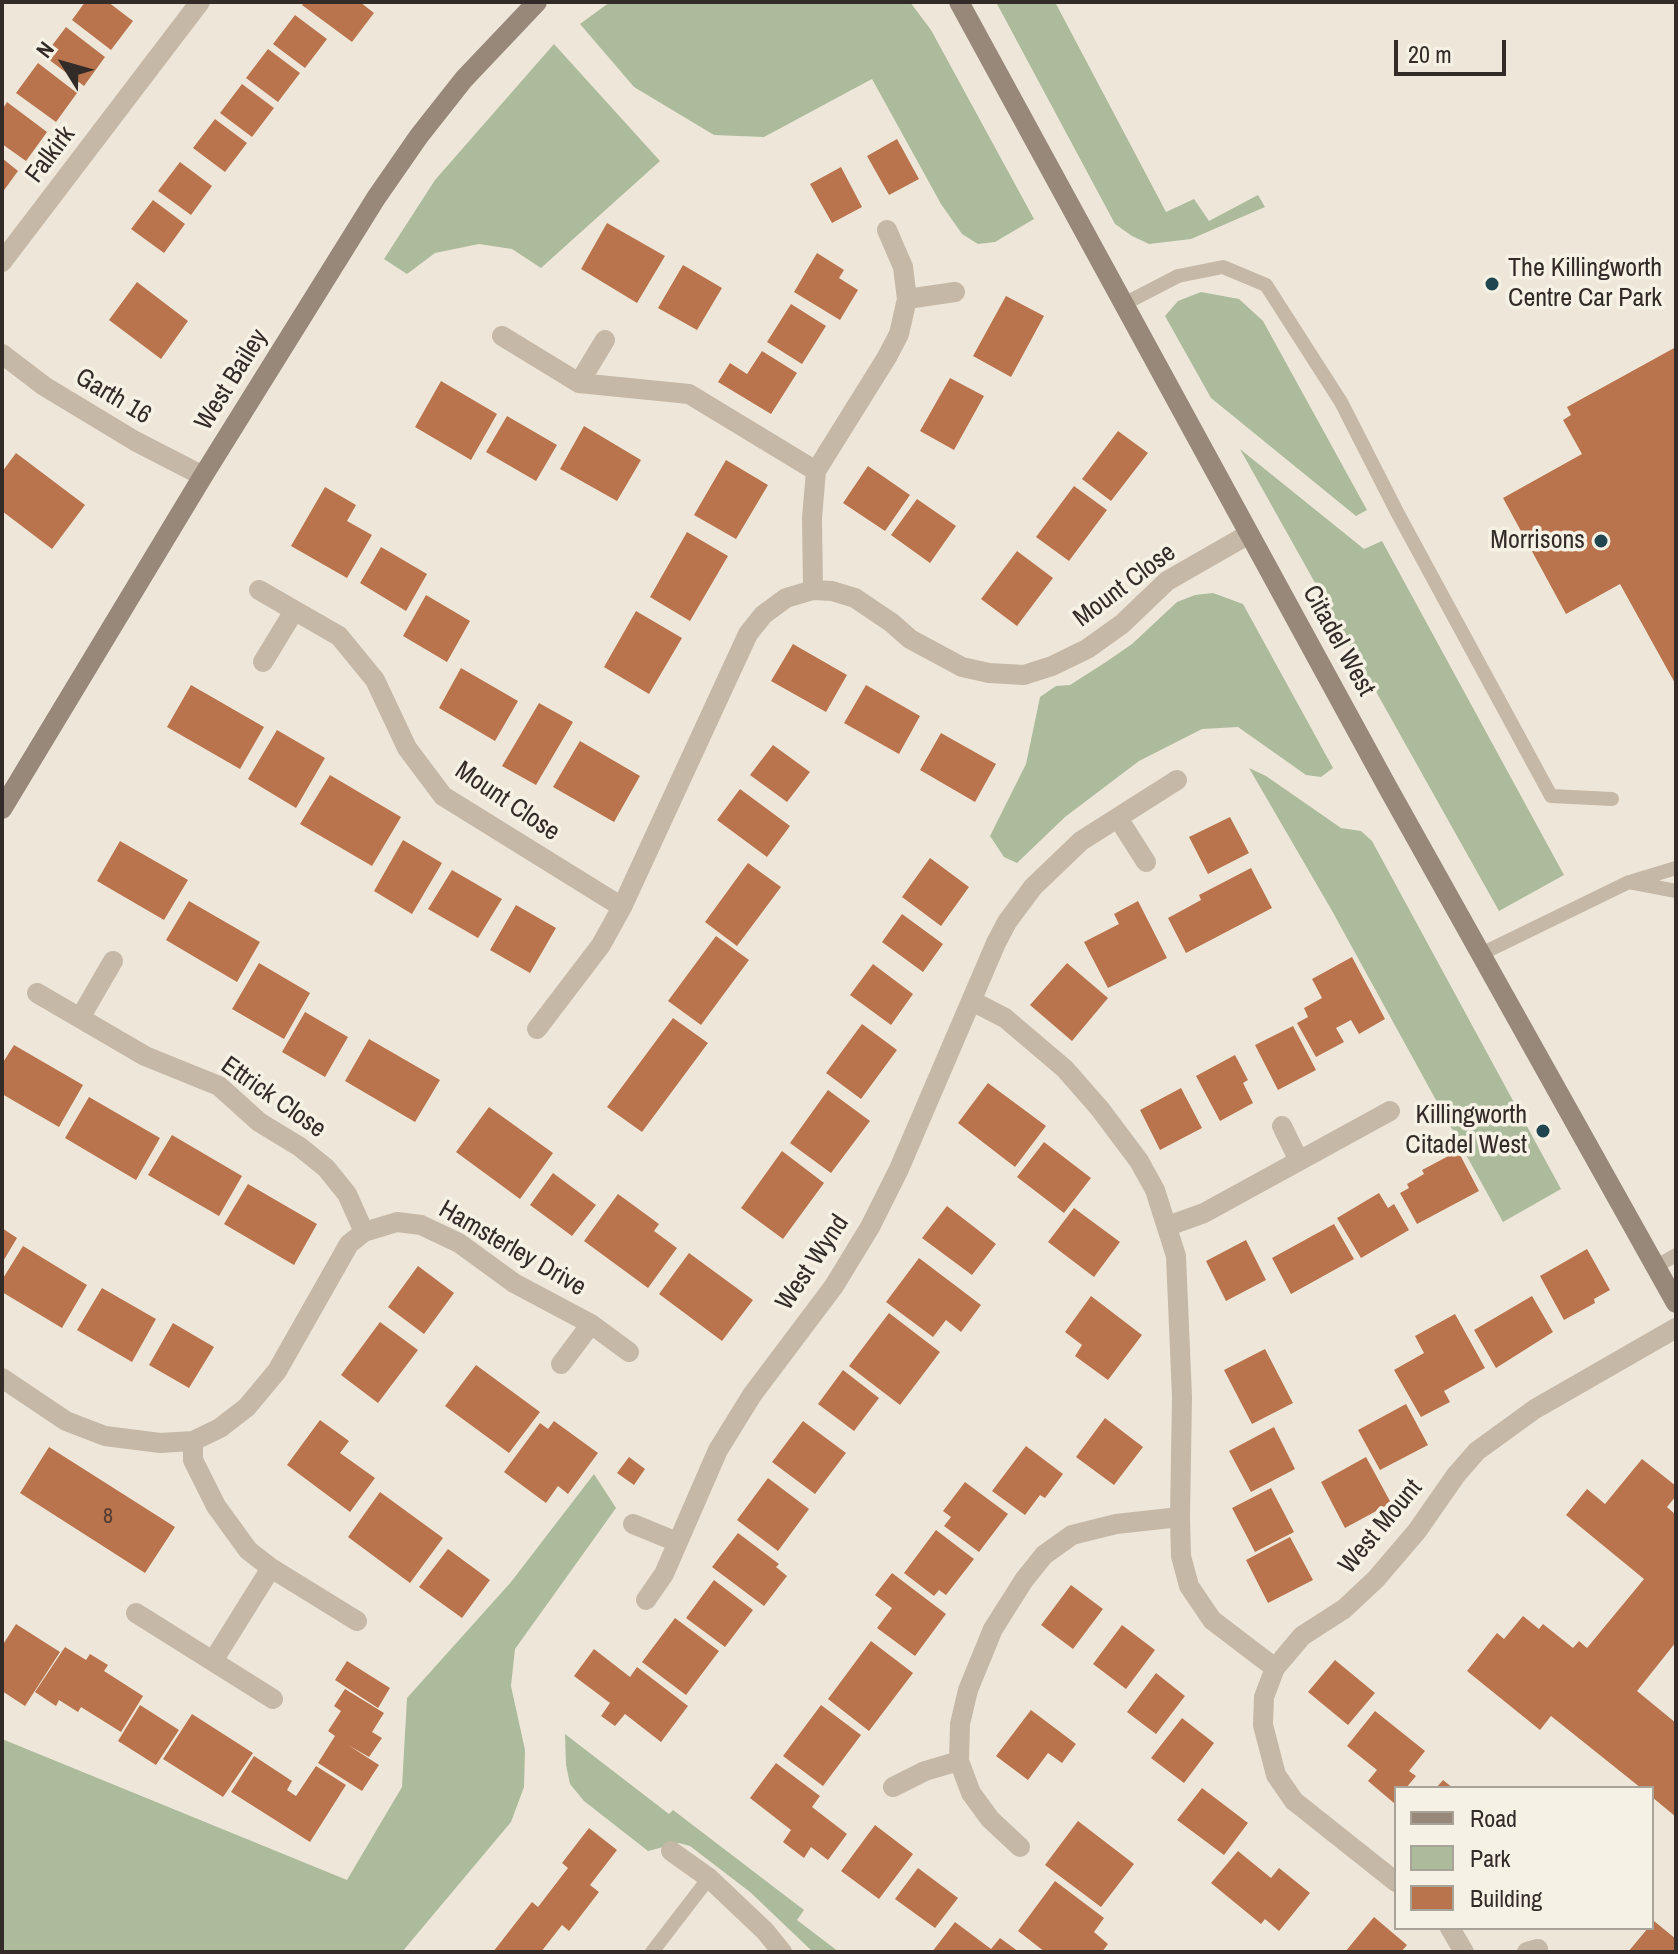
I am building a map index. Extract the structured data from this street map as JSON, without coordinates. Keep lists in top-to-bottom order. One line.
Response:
{"streets":{"street":["Falkirk","West Bailey","Garth 16","Mount Close","Citadel West","Ettrick Close","Hamsterley Drive","West Wynd","West Mount"]},"crossings":[["West Bailey","Garth 16"],["Mount Close","Citadel West"],["Ettrick Close","Hamsterley Drive"]],"places":["The Killingworth Centre Car Park","Morrisons","Killingworth Citadel West"],"house_numbers":["8"],"legend":["Road","Park","Building"],"scale_bar":"20 m","north":"top left"}
